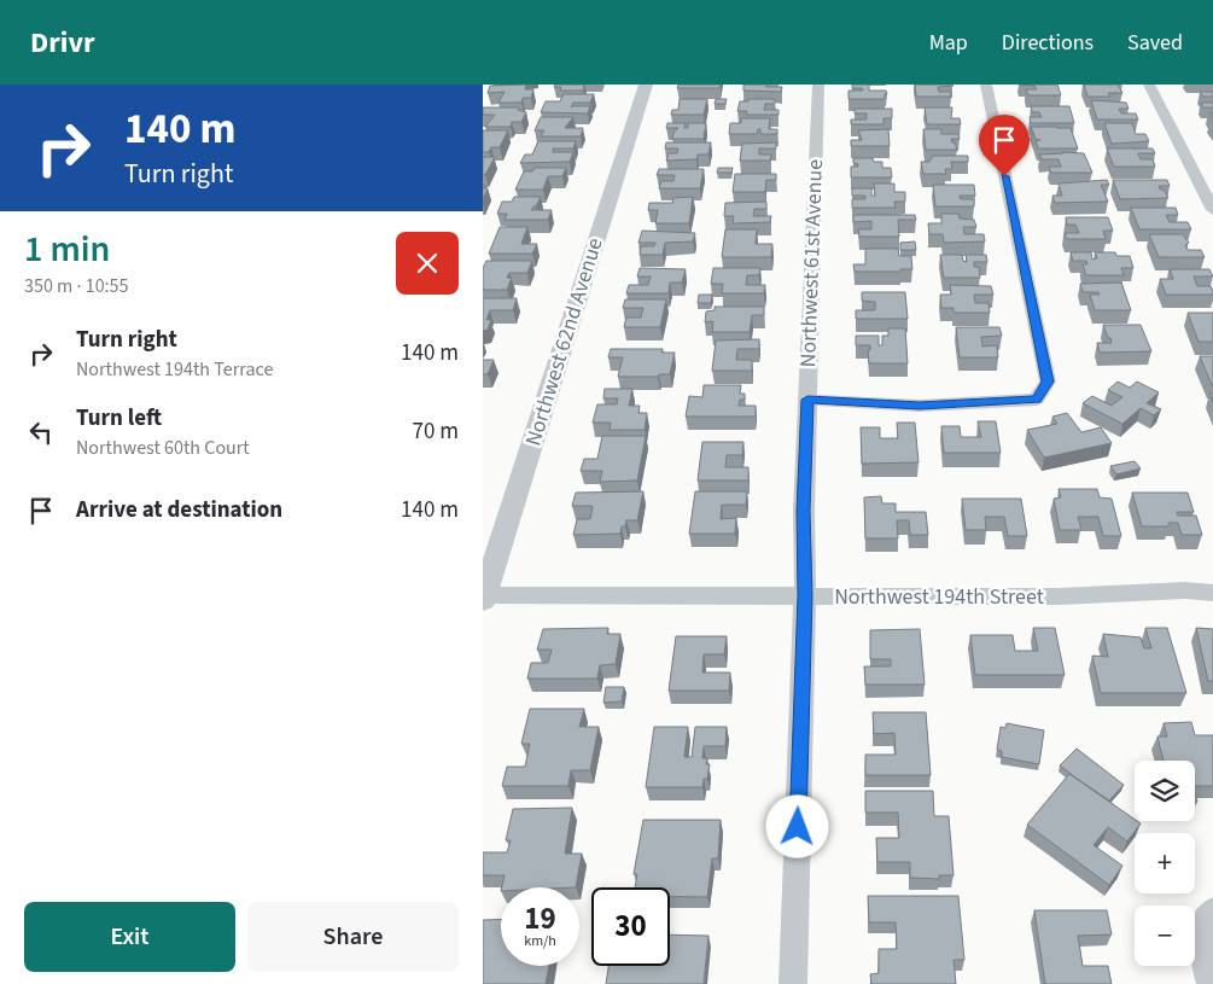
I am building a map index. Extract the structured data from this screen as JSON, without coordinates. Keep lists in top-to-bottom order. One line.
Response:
{"streets":{"street":["Northwest 61st Avenue","Northwest 62nd Avenue","Northwest 194th Street"]},"crossings":[["Northwest 61st Avenue","Northwest 194th Street"],["Northwest 62nd Avenue","Northwest 194th Street"]],"page":{"header":"Drivr","nav":["Map","Directions","Saved"],"turn":["140 m","Turn right"],"heading":["1 min","350 m · 10:55"],"list":[{"name":"Turn right","note":"Northwest 194th Terrace","value":"140 m"},{"name":"Turn left","note":"Northwest 60th Court","value":"70 m"},{"name":"Arrive at destination","value":"140 m"}],"map_buttons":["+","−"],"speed":"19 km/h","limit":"30","buttons":["Exit","Share"]}}
